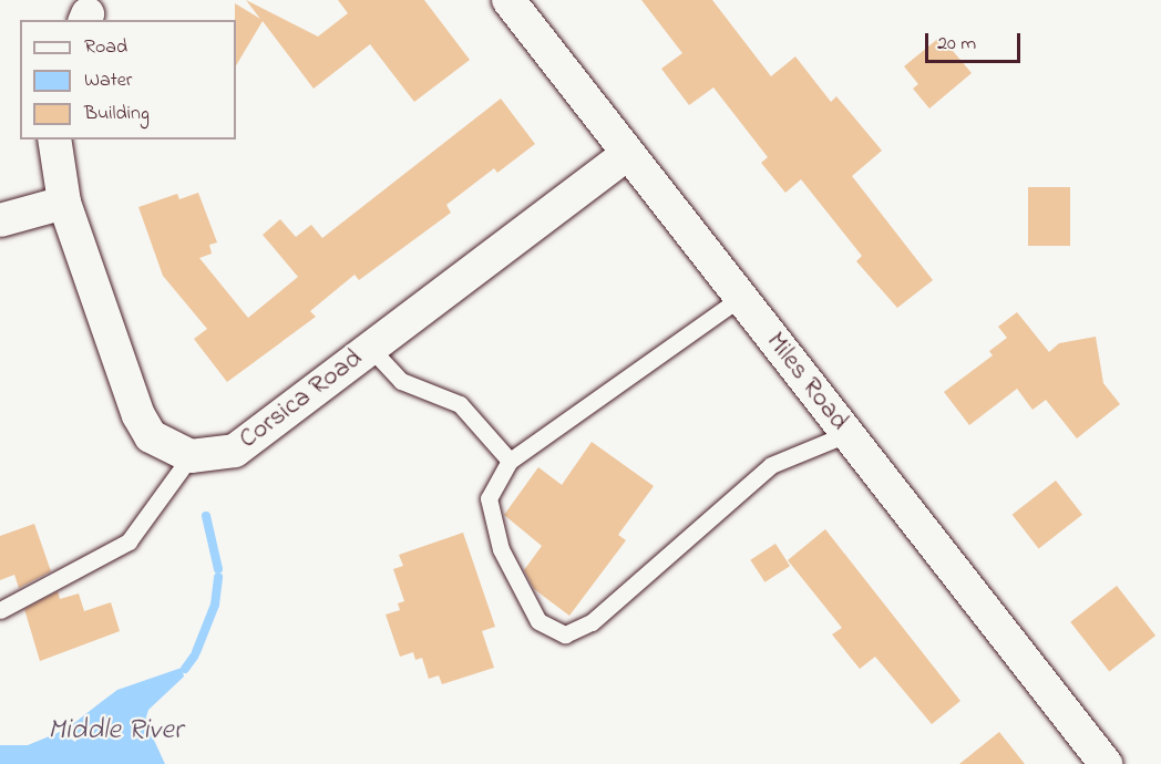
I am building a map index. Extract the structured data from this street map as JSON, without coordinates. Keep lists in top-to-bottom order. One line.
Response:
{"streets":{"street":["Miles Road","Corsica Road"]},"crossings":[["Miles Road","Corsica Road"]],"water":["Middle River"],"legend":["Road","Water","Building"],"scale_bar":"20 m"}
